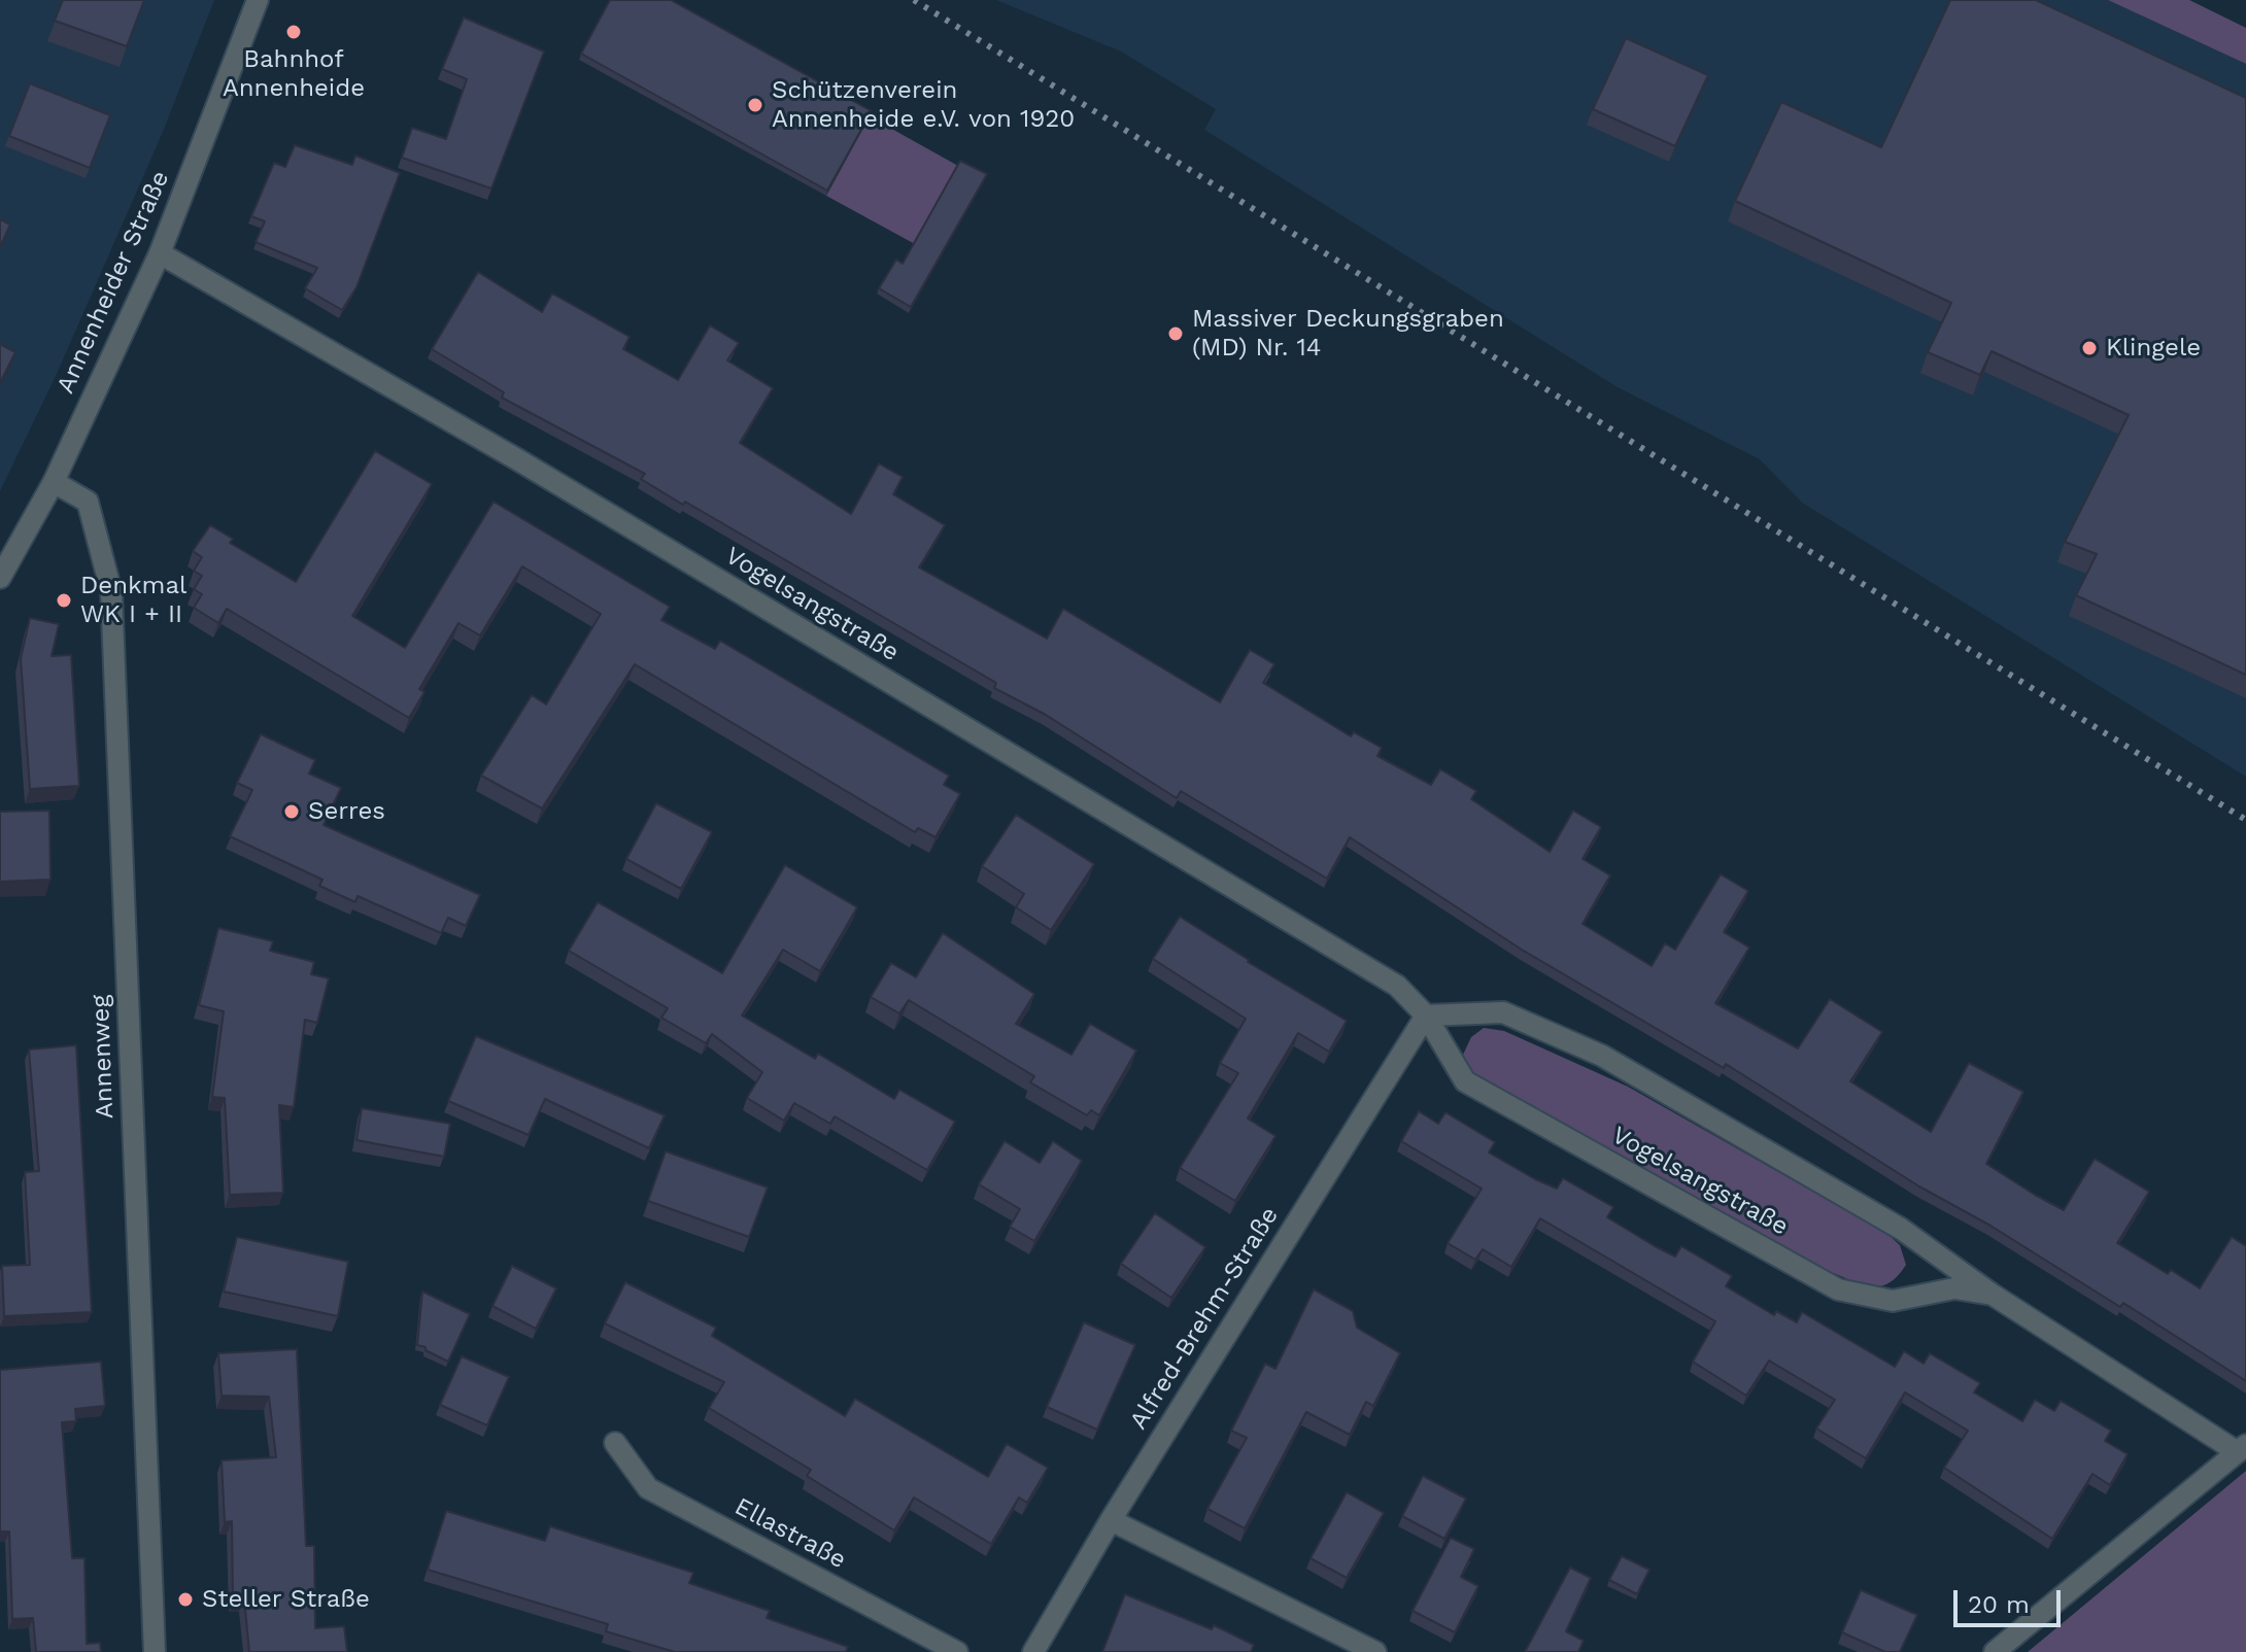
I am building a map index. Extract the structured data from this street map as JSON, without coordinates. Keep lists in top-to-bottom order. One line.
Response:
{"streets":{"street":["Annenheider Straße","Vogelsangstraße","Annenweg","Alfred-Brehm-Straße","Ellastraße"]},"crossings":[["Annenheider Straße","Vogelsangstraße"],["Annenheider Straße","Annenweg"],["Vogelsangstraße","Alfred-Brehm-Straße"]],"places":["Bahnhof Annenheide","Schützenverein Annenheide e.V. von 1920","Massiver Deckungsgraben (MD) Nr. 14","Klingele","Denkmal WK I + II","Serres","Steller Straße"],"scale_bar":"20 m"}
